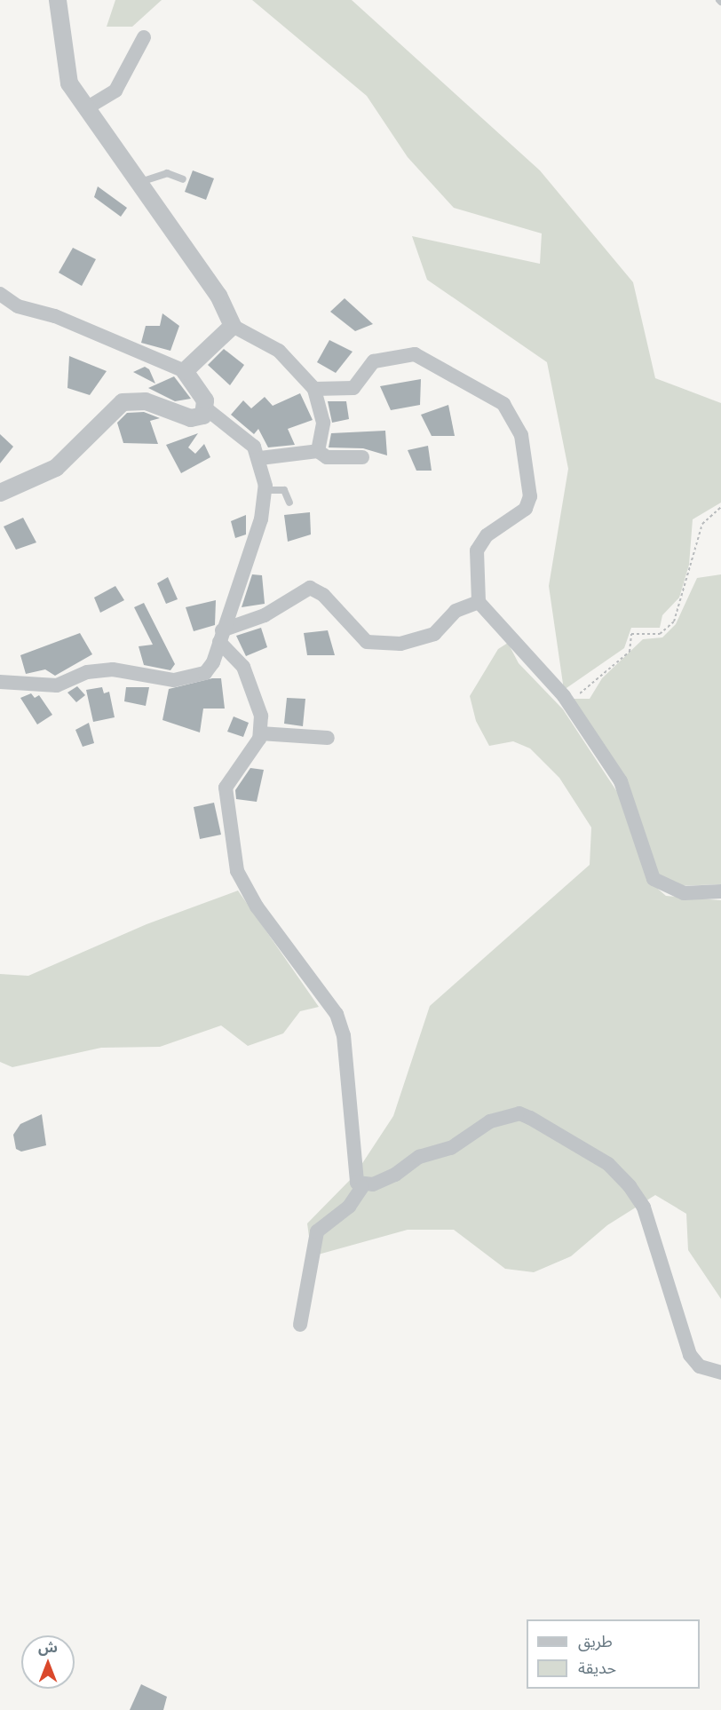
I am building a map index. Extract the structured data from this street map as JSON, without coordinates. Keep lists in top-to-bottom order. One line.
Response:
{"legend":["طريق","حديقة"],"north":"top"}
